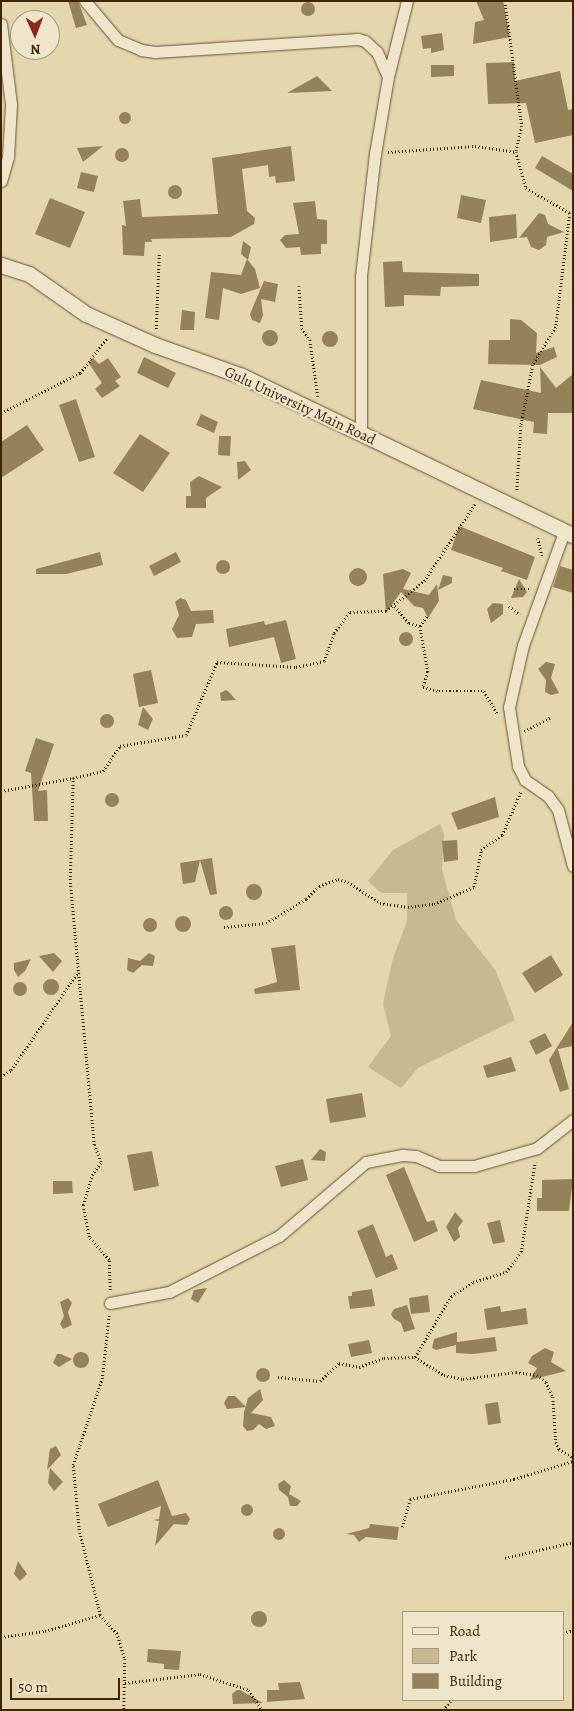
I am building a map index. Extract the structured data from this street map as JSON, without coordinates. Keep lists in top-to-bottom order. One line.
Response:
{"streets":{"street":["Gulu University Main Road"]},"legend":["Road","Park","Building"],"scale_bar":"50 m","north":"bottom"}
